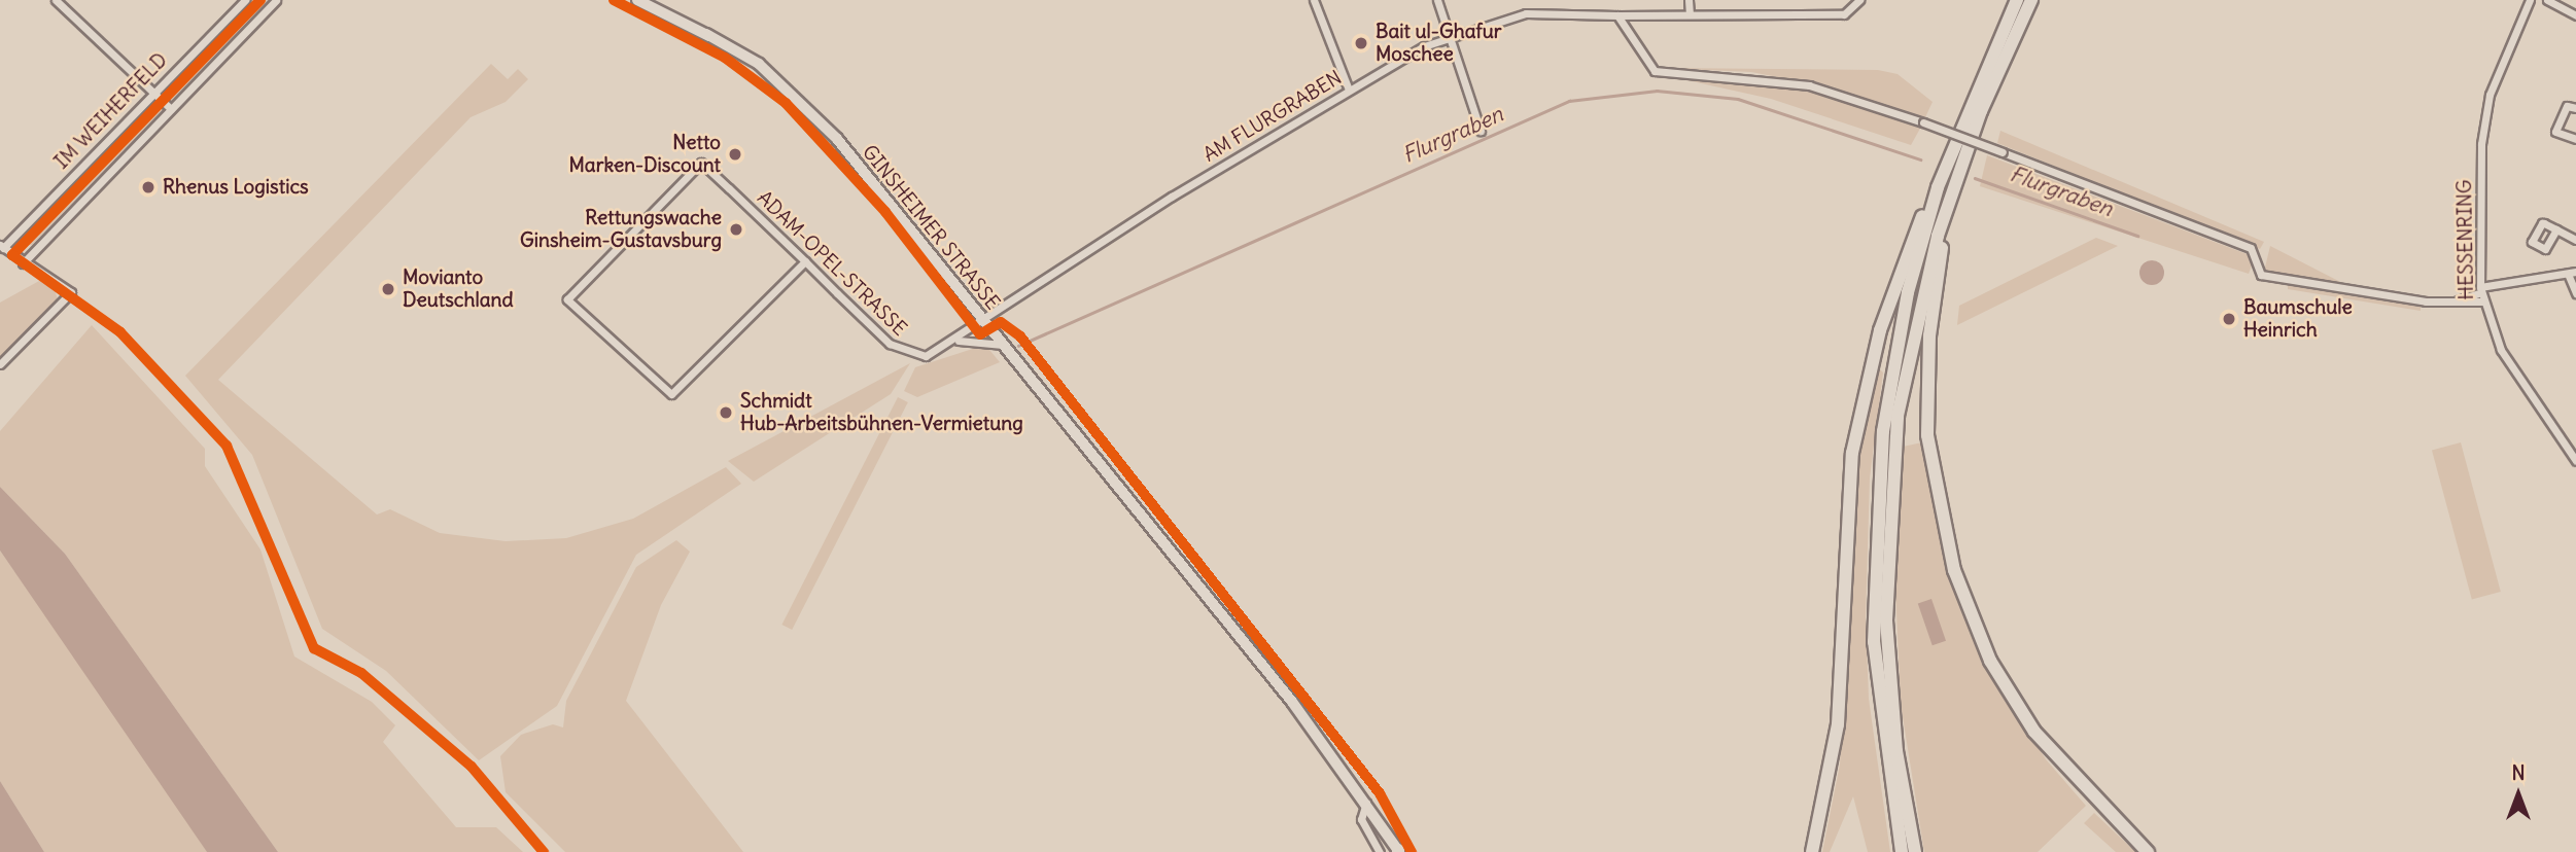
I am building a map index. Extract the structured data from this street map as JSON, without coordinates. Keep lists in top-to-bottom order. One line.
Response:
{"streets":{"main road":["GINSHEIMER STRASSE"],"street":["IM WEIHERFELD","AM FLURGRABEN","HESSENRING","ADAM-OPEL-STRASSE"]},"crossings":[["AM FLURGRABEN","GINSHEIMER STRASSE"],["AM FLURGRABEN","ADAM-OPEL-STRASSE"],["GINSHEIMER STRASSE","ADAM-OPEL-STRASSE"]],"water":["Flurgraben"],"places":["Bait ul-Ghafur Moschee","Netto Marken-Discount","Rhenus Logistics","Rettungswache Ginsheim-Gustavsburg","Movianto Deutschland","Baumschule Heinrich","Schmidt Hub-Arbeitsbühnen-Vermietung"],"north":"top"}
